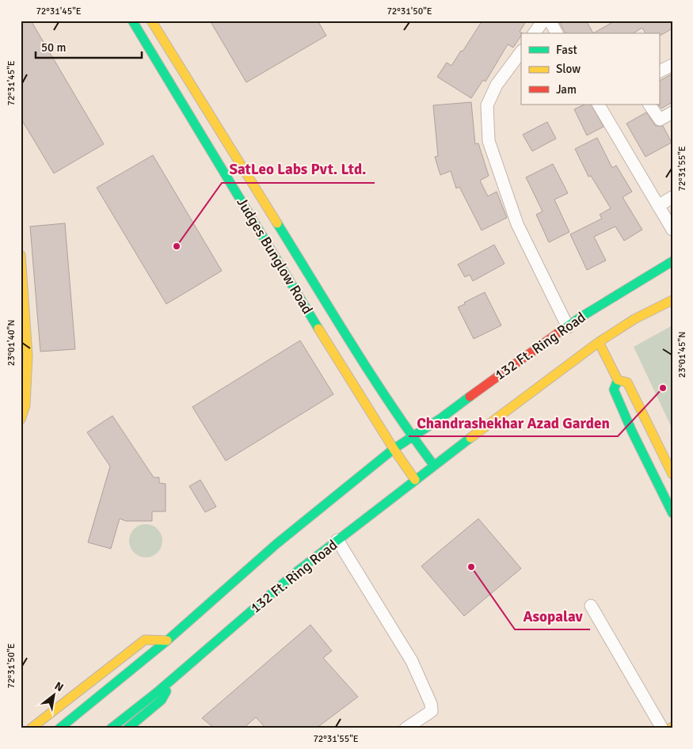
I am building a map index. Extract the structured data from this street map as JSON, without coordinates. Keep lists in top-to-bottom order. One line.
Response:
{"streets":{"main road":["Judges Bunglow Road","132 Ft. Ring Road"]},"crossings":[["Judges Bunglow Road","132 Ft. Ring Road"]],"places":["SatLeo Labs Pvt. Ltd.","Chandrashekhar Azad Garden","Asopalav"],"legend":["Fast","Slow","Jam"],"scale_bar":"50 m","north":"top right","coordinates":["72°31'45\"E","72°31'50\"E","72°31'55\"E","23°01'40\"N","23°01'45\"N"]}
